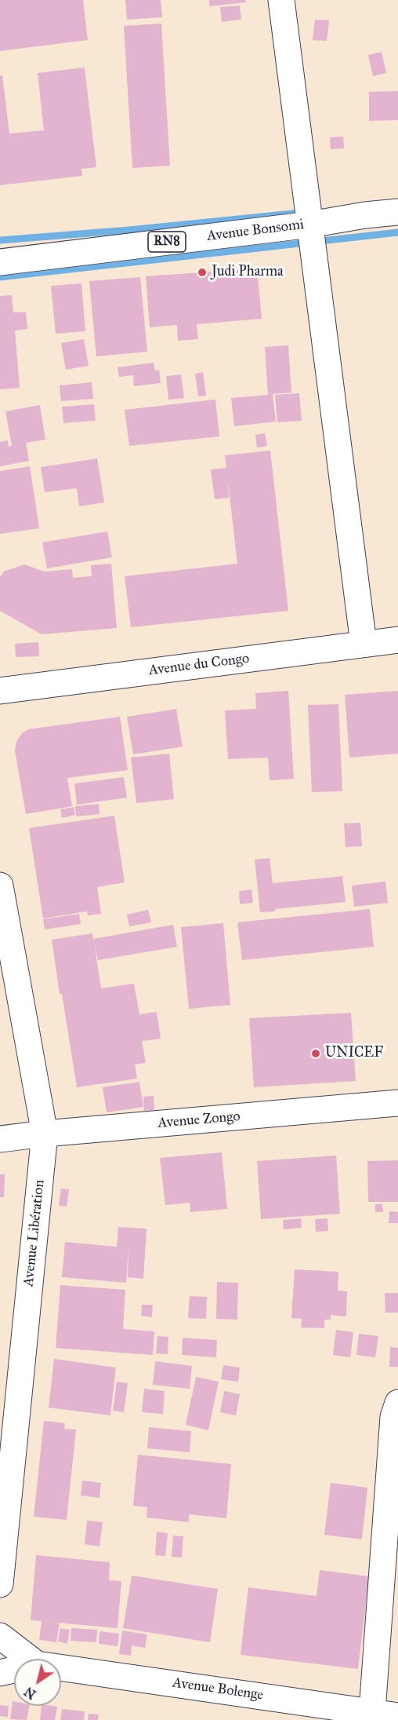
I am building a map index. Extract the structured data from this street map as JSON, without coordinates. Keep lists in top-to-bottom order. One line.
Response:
{"streets":{"street":["Avenue Bonsomi","RN8","Avenue du Congo","Avenue Zongo","Avenue Libération","Avenue Bolenge"]},"crossings":[["Avenue Zongo","Avenue Libération"]],"places":["Judi Pharma","UNICEF"],"north":"bottom left"}
